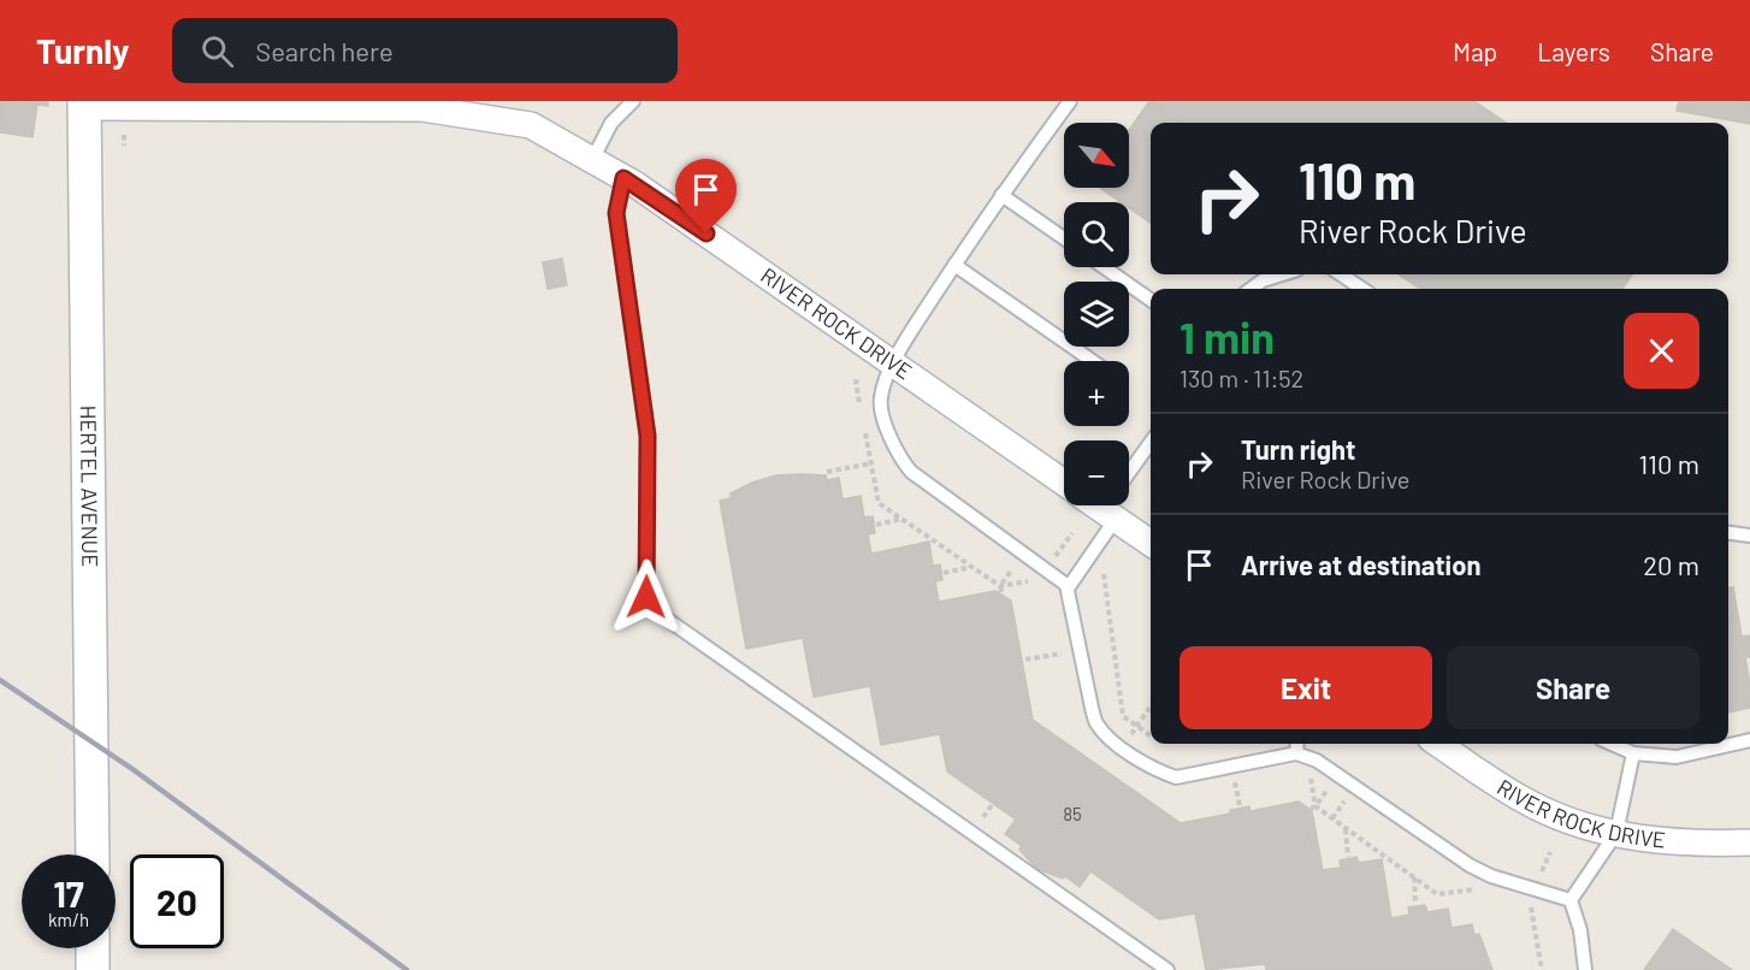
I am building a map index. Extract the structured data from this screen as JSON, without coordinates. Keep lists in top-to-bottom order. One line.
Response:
{"streets":{"street":["RIVER ROCK DRIVE","HERTEL AVENUE"]},"crossings":[["RIVER ROCK DRIVE","HERTEL AVENUE"]],"house_numbers":["85"],"north":"bottom right","page":{"header":"Turnly","search":"Search here","nav":["Map","Layers","Share"],"map_buttons":["+","−"],"turn":["110 m","River Rock Drive"],"heading":["1 min","130 m · 11:52"],"list":[{"name":"Turn right","note":"River Rock Drive","value":"110 m"},{"name":"Arrive at destination","value":"20 m"}],"buttons":["Exit","Share"],"speed":"17 km/h","limit":"20"}}
